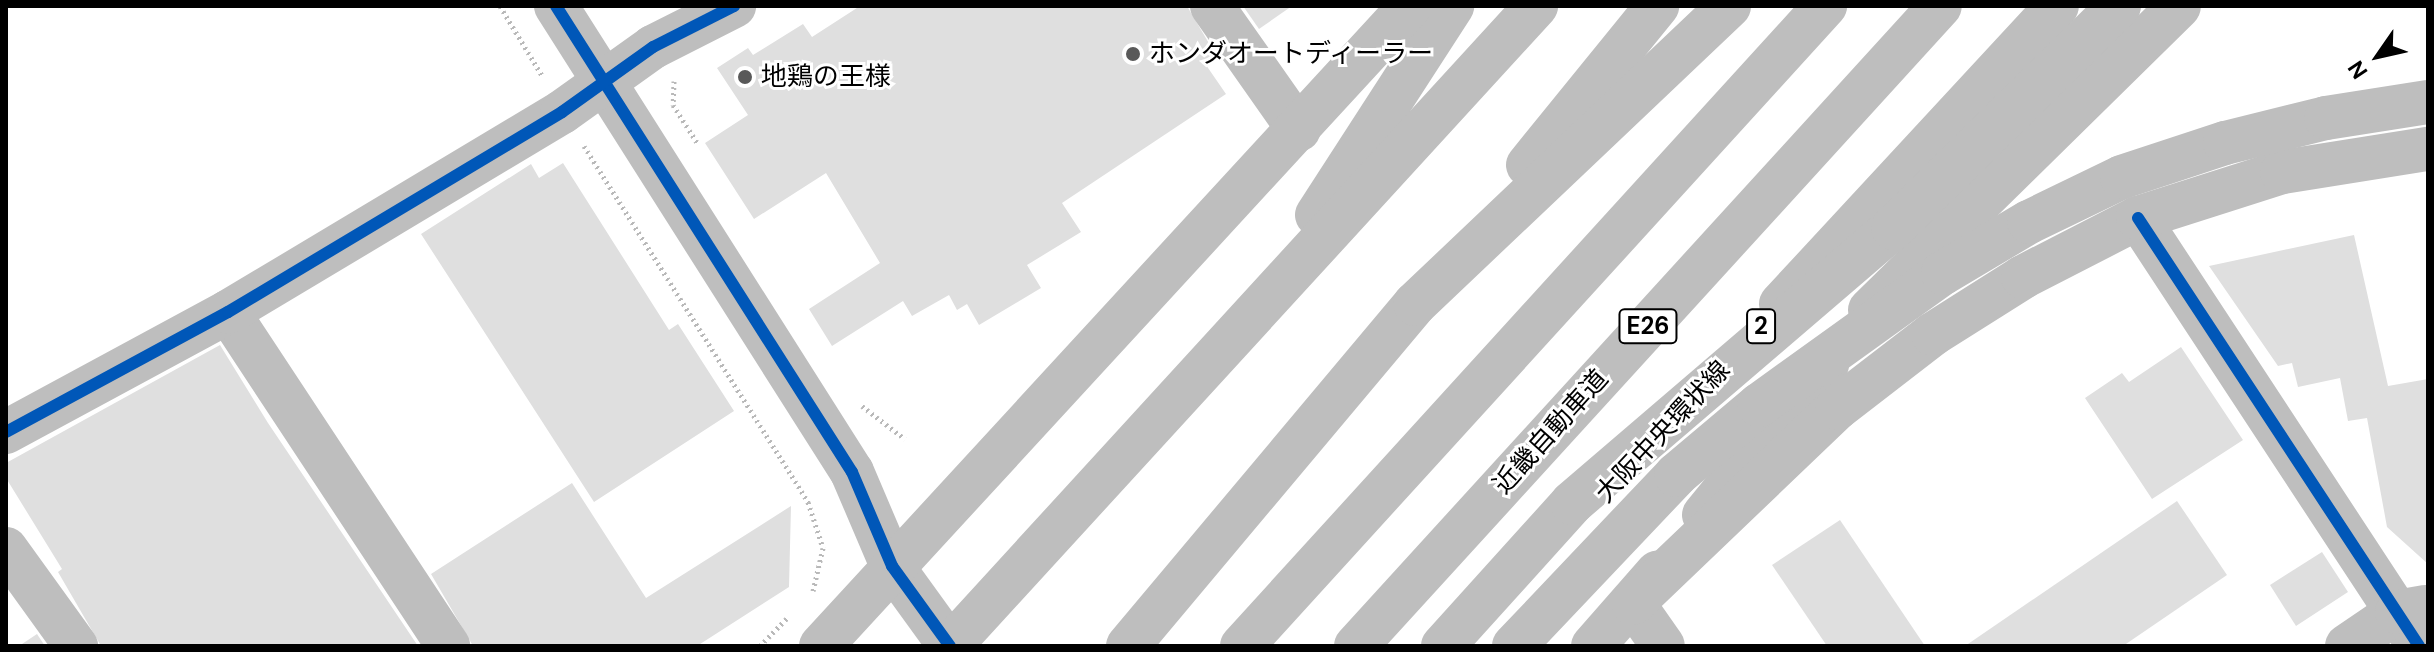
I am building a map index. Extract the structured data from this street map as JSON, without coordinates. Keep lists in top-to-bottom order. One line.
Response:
{"streets":{"main road":["E26","2","近畿自動車道","大阪中央環状線"]},"places":["ホンダオートディーラー","地鶏の王様"],"north":"bottom left"}
